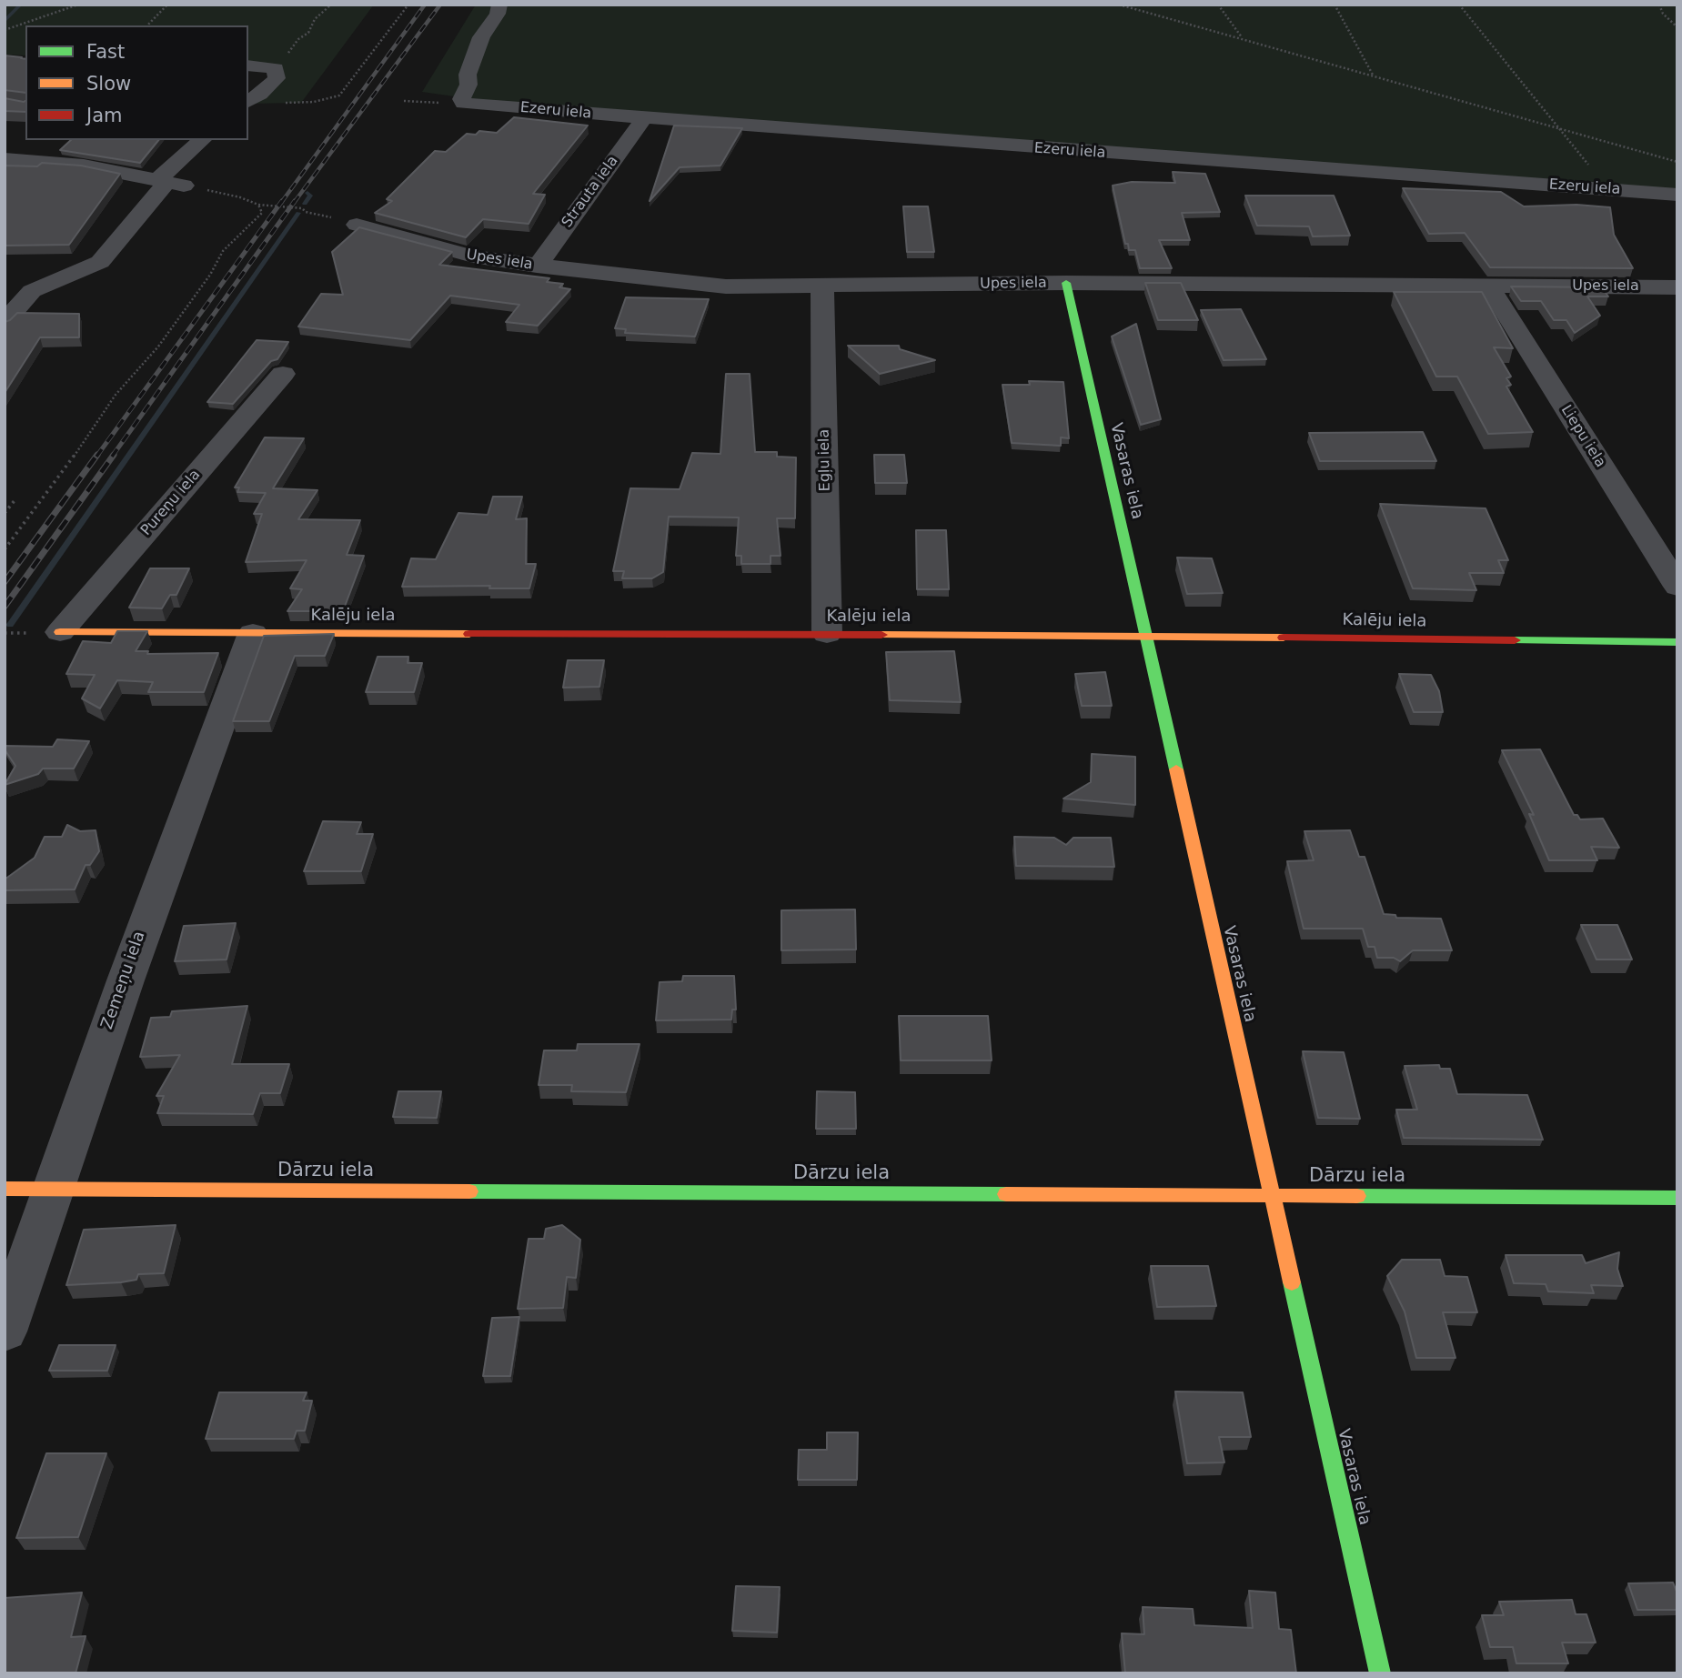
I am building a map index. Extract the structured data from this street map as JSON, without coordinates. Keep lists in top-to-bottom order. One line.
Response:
{"streets":{"street":["Ezeru iela","Strauta iela","Upes iela","Liepu iela","Egļu iela","Vasaras iela","Pureņu iela","Kalēju iela","Zemeņu iela","Dārzu iela"]},"crossings":[["Ezeru iela","Strauta iela"],["Strauta iela","Upes iela"],["Upes iela","Liepu iela"],["Upes iela","Egļu iela"],["Upes iela","Vasaras iela"],["Egļu iela","Kalēju iela"],["Vasaras iela","Kalēju iela"],["Vasaras iela","Dārzu iela"],["Pureņu iela","Kalēju iela"],["Kalēju iela","Zemeņu iela"],["Zemeņu iela","Dārzu iela"]],"legend":["Fast","Slow","Jam"]}
